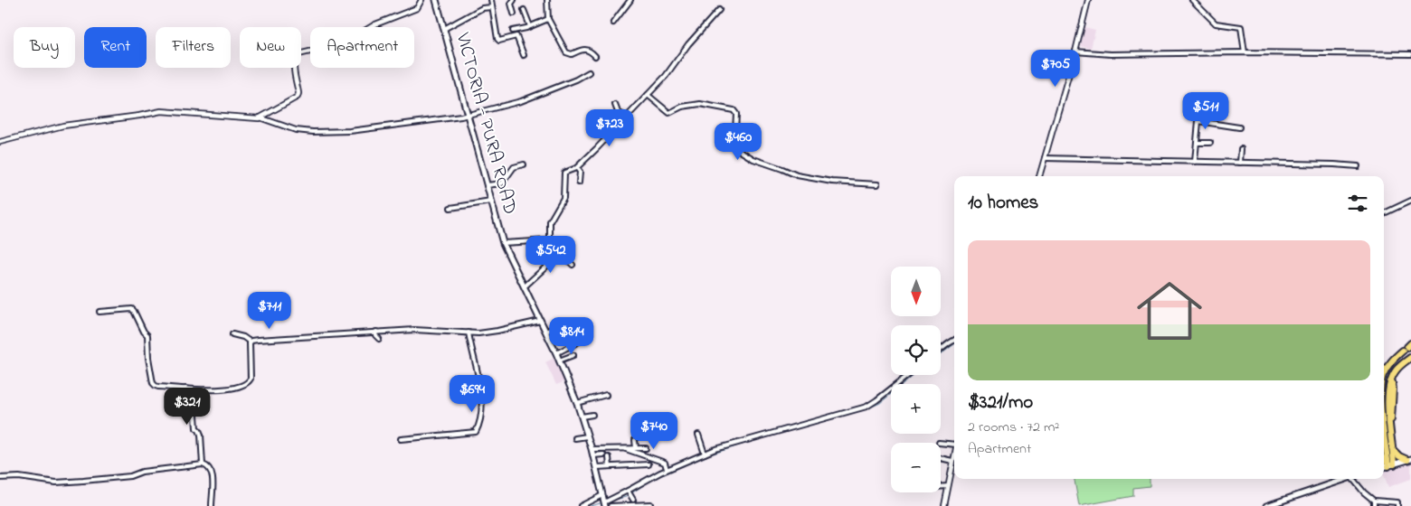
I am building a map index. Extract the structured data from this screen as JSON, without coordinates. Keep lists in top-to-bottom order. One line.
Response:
{"streets":{"main road":["VICTORIA - PURA ROAD"]},"north":"bottom","page":{"chip":["Buy","Rent","Filters","New","Apartment"],"price":["$705","$511","$723","$460","$542","$711","$814","$694","$321","$740"],"heading":"10 homes","list":[{"name":"$321/mo","note":"2 rooms · 72 m² · Apartment"}],"map_buttons":["+","−"]}}
